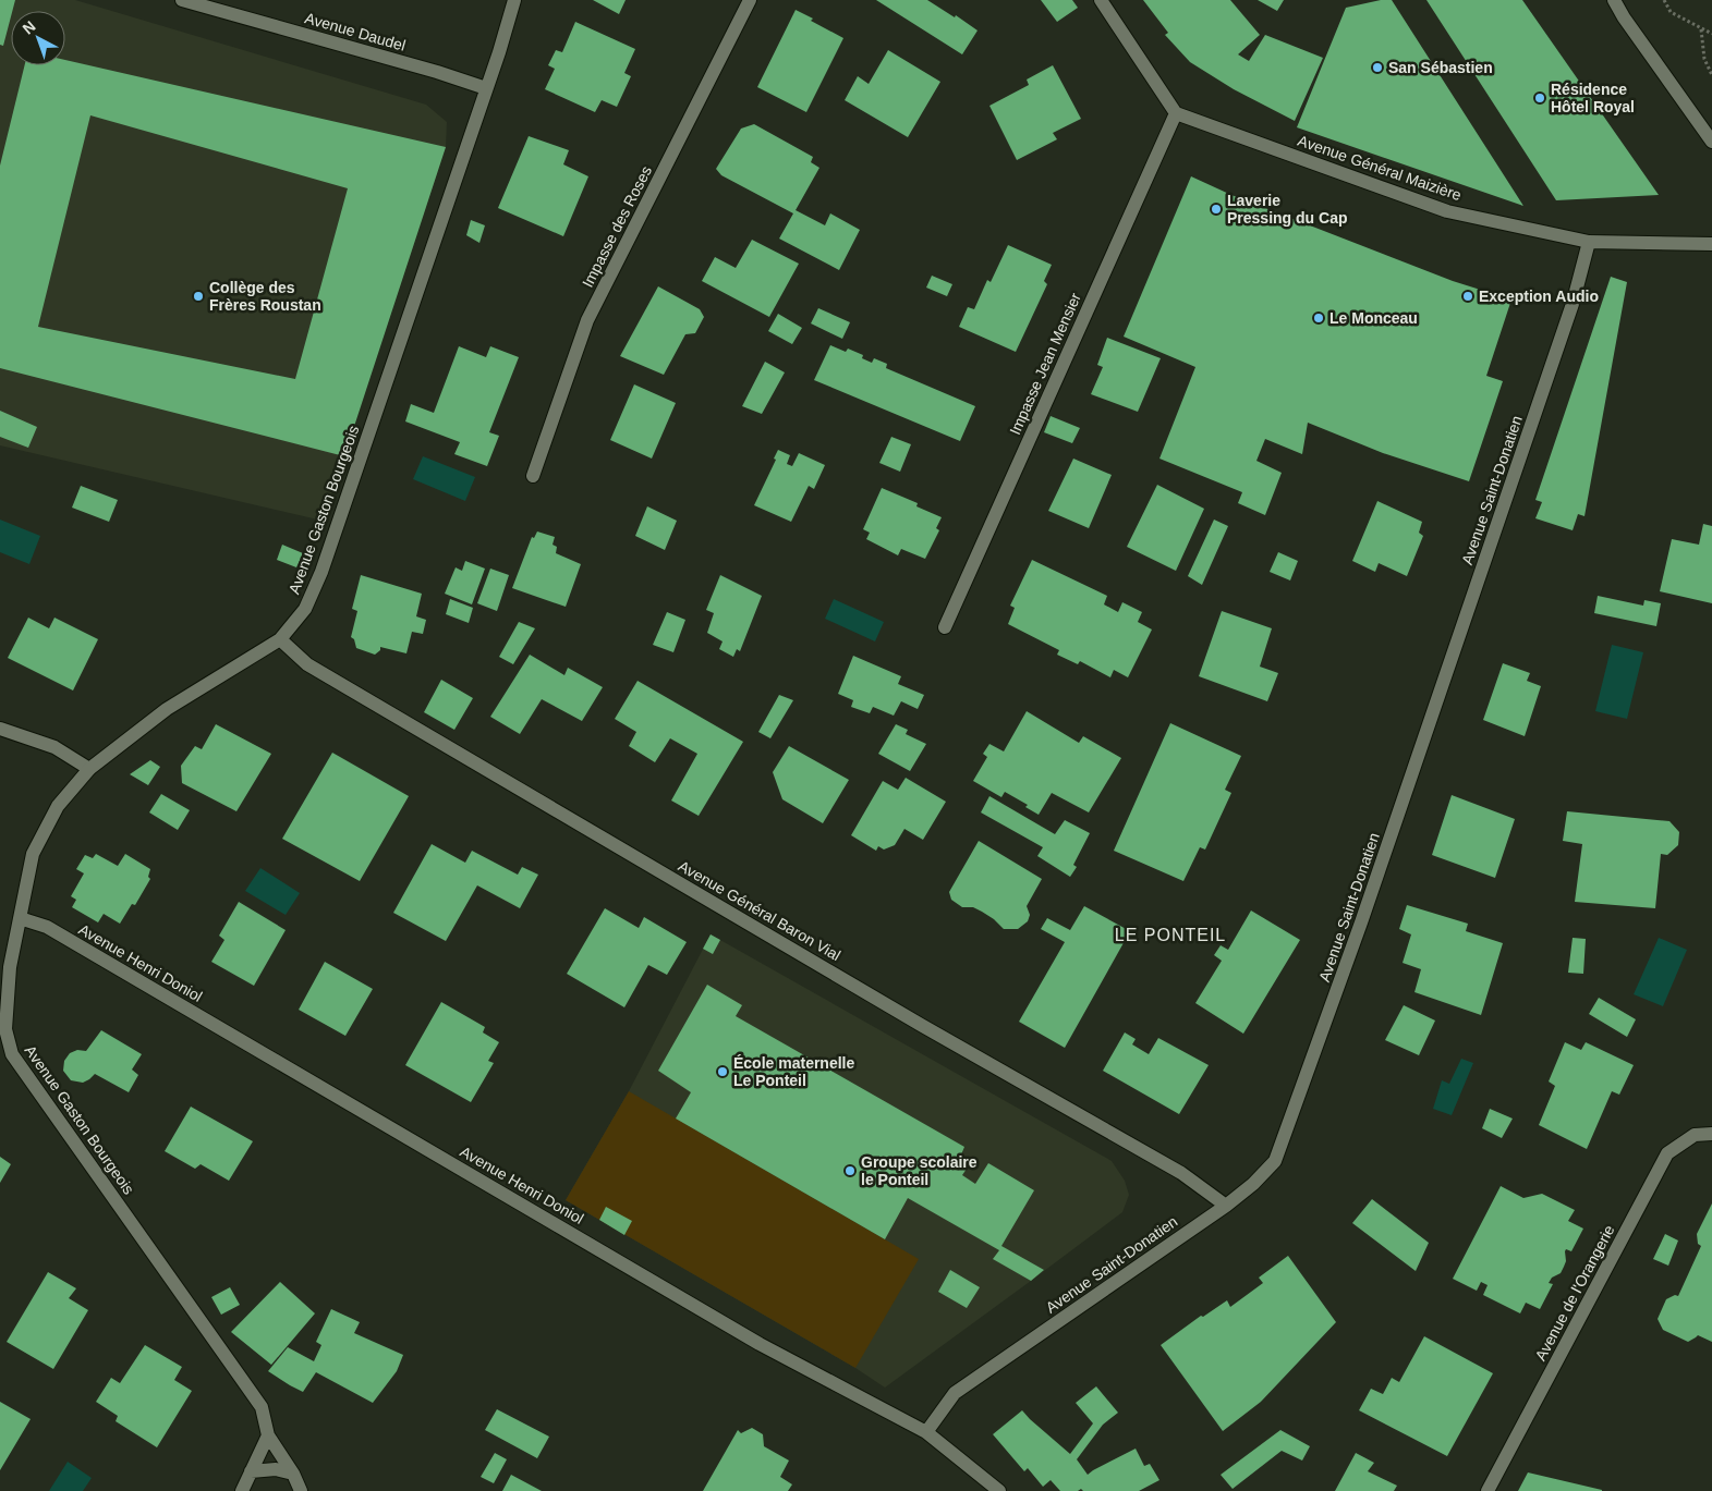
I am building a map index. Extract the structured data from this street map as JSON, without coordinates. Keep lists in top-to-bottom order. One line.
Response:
{"streets":{"street":["Avenue Daudel","Avenue Général Maizière","Impasse des Roses","Impasse Jean Mensier","Avenue Saint-Donatien","Avenue Gaston Bourgeois","Avenue Général Baron Vial","Avenue Henri Doniol","Avenue de l'Orangerie"]},"crossings":[["Avenue Daudel","Avenue Gaston Bourgeois"],["Avenue Général Maizière","Impasse Jean Mensier"],["Avenue Général Maizière","Avenue Saint-Donatien"],["Avenue Saint-Donatien","Avenue Général Baron Vial"],["Avenue Saint-Donatien","Avenue Henri Doniol"],["Avenue Gaston Bourgeois","Avenue Général Baron Vial"],["Avenue Gaston Bourgeois","Avenue Henri Doniol"]],"districts":["LE PONTEIL"],"places":["San Sébastien","Résidence Hôtel Royal","Laverie Pressing du Cap","Collège des Frères Roustan","Exception Audio","Le Monceau","École maternelle Le Ponteil","Groupe scolaire le Ponteil"],"north":"top left"}
